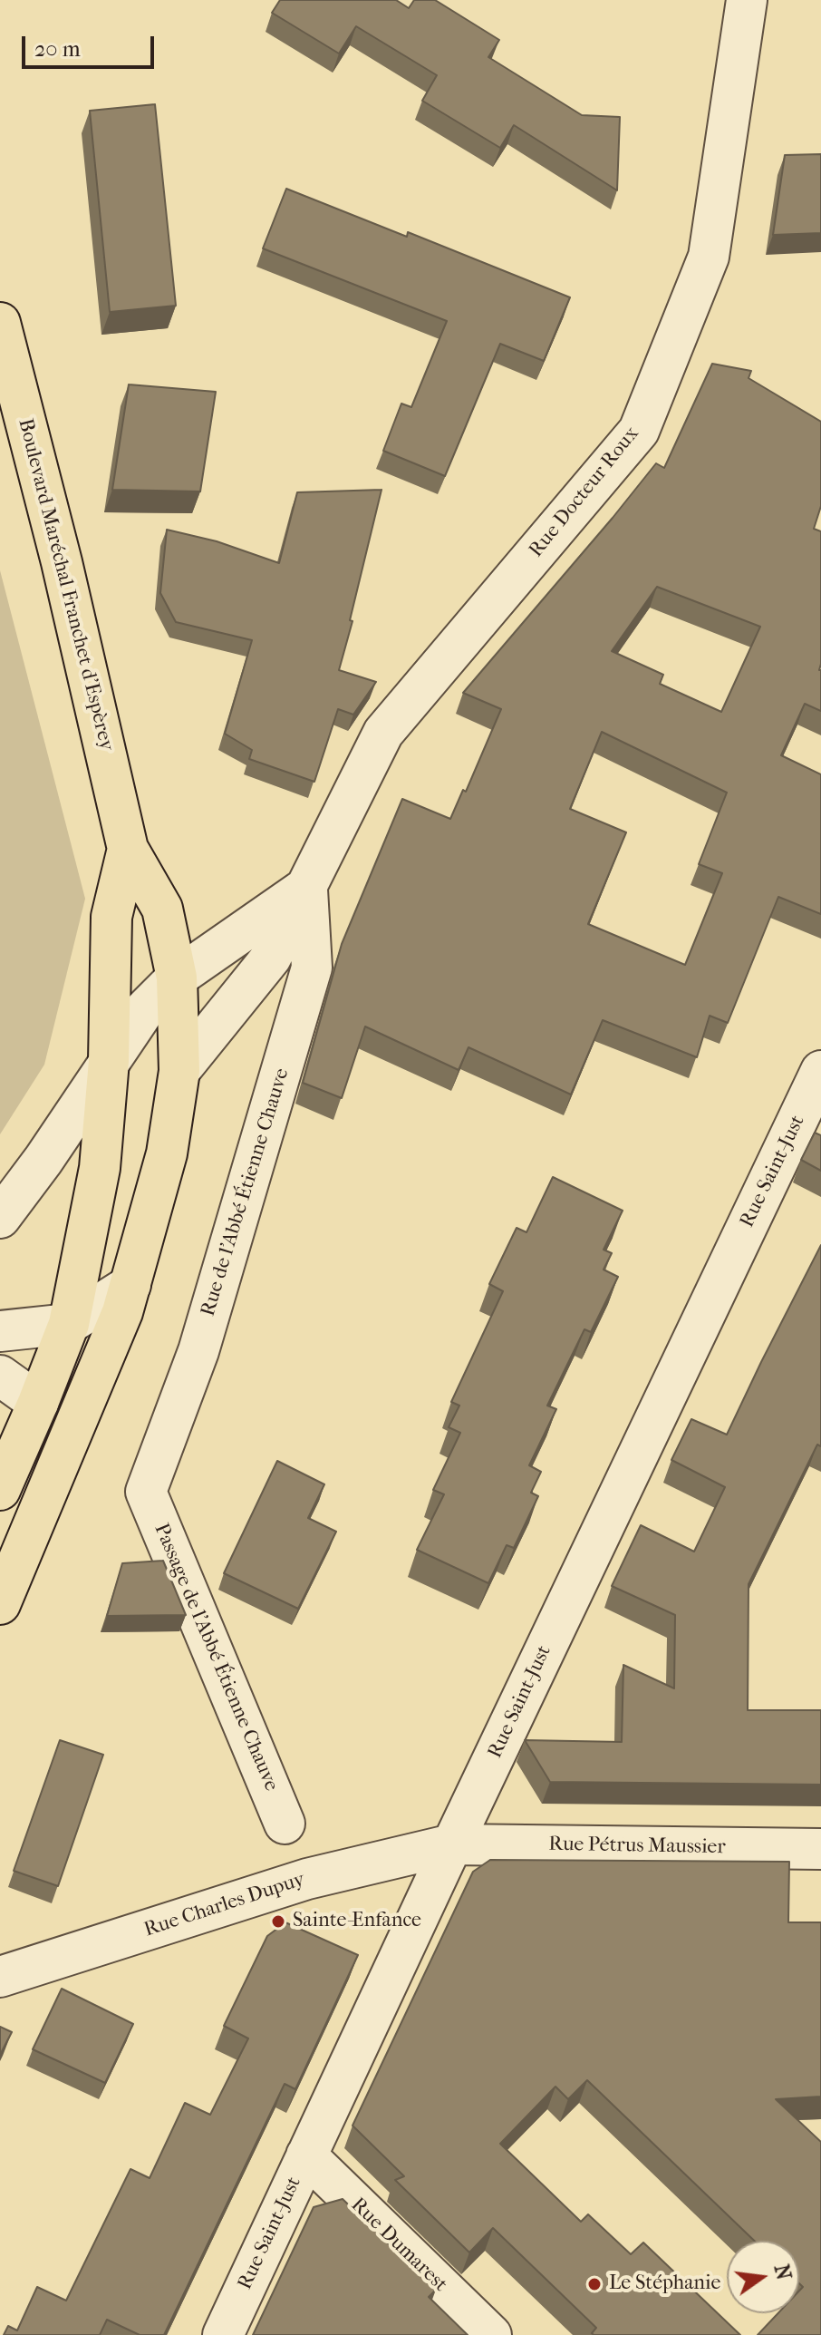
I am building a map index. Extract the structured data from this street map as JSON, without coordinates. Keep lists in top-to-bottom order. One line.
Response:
{"streets":{"main road":["Boulevard Maréchal Franchet d'Espèrey"],"street":["Rue Docteur Roux","Rue Saint-Just","Rue de l'Abbé Étienne Chauve","Passage de l'Abbé Étienne Chauve","Rue Pétrus Maussier","Rue Charles Dupuy","Rue Dumarest"]},"crossings":[["Rue Docteur Roux","Boulevard Maréchal Franchet d'Espèrey"],["Rue Docteur Roux","Rue de l'Abbé Étienne Chauve"],["Rue Saint-Just","Rue Pétrus Maussier"],["Rue Saint-Just","Rue Charles Dupuy"],["Rue Saint-Just","Rue Dumarest"],["Rue de l'Abbé Étienne Chauve","Passage de l'Abbé Étienne Chauve"],["Rue Pétrus Maussier","Rue Charles Dupuy"]],"places":["Sainte-Enfance","Le Stéphanie"],"scale_bar":"20 m","north":"right"}
